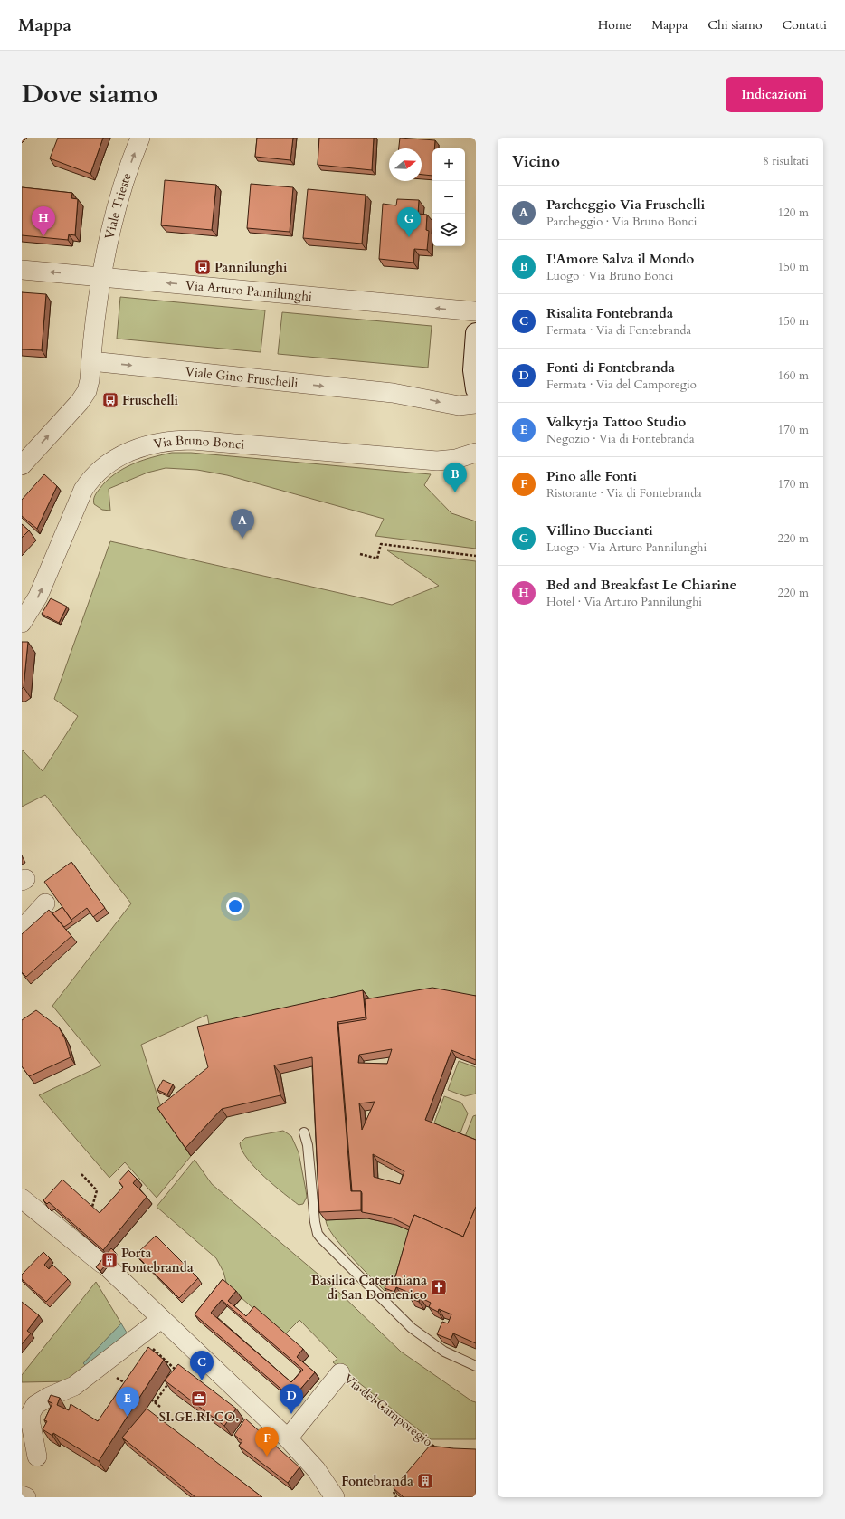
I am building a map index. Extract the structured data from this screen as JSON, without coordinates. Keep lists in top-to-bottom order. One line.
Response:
{"streets":{"street":["Viale Trieste","Via Arturo Pannilunghi","Viale Gino Fruschelli","Via Bruno Bonci","Via del Camporegio"]},"crossings":[["Viale Trieste","Via Arturo Pannilunghi"]],"one_way":["Viale Trieste","Via Arturo Pannilunghi","Viale Gino Fruschelli","Via Bruno Bonci"],"places":{"bus stop":["Pannilunghi","Fruschelli"],"building":["Porta Fontebranda","Fontebranda"],"church":["Basilica Cateriniana di San Domenico"],"office":["SI.GE.RI.CO."]},"north":"right","page":{"header":"Mappa","nav":["Home","Mappa","Chi siamo","Contatti"],"title":"Dove siamo","buttons":"Indicazioni","heading":["Vicino","8 risultati"],"map_buttons":["+","−"],"list":[{"mark":"A","name":"Parcheggio Via Fruschelli","note":"Parcheggio · Via Bruno Bonci","value":"120 m"},{"mark":"B","name":"L'Amore Salva il Mondo","note":"Luogo · Via Bruno Bonci","value":"150 m"},{"mark":"C","name":"Risalita Fontebranda","note":"Fermata · Via di Fontebranda","value":"150 m"},{"mark":"D","name":"Fonti di Fontebranda","note":"Fermata · Via del Camporegio","value":"160 m"},{"mark":"E","name":"Valkyrja Tattoo Studio","note":"Negozio · Via di Fontebranda","value":"170 m"},{"mark":"F","name":"Pino alle Fonti","note":"Ristorante · Via di Fontebranda","value":"170 m"},{"mark":"G","name":"Villino Buccianti","note":"Luogo · Via Arturo Pannilunghi","value":"220 m"},{"mark":"H","name":"Bed and Breakfast Le Chiarine","note":"Hotel · Via Arturo Pannilunghi","value":"220 m"}],"pins":["H","G","B","A","C","D","E","F"]}}
